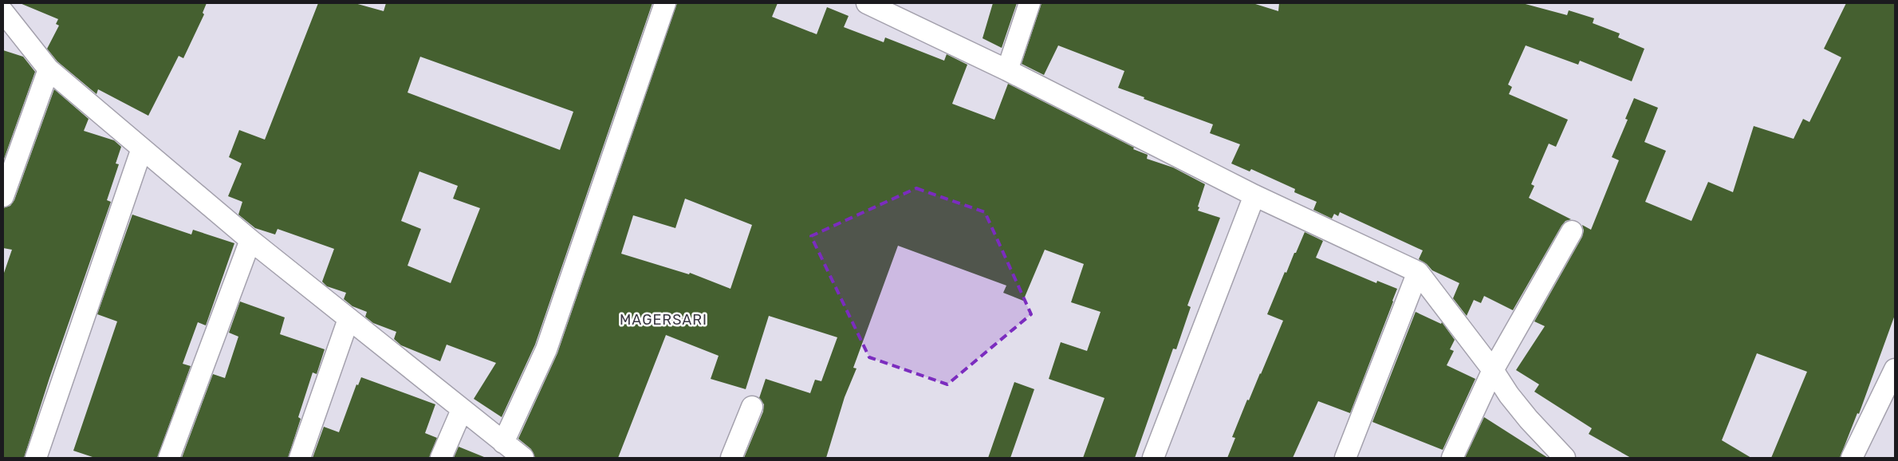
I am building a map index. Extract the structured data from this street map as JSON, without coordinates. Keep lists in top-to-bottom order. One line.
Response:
{"districts":["MAGERSARI"]}
